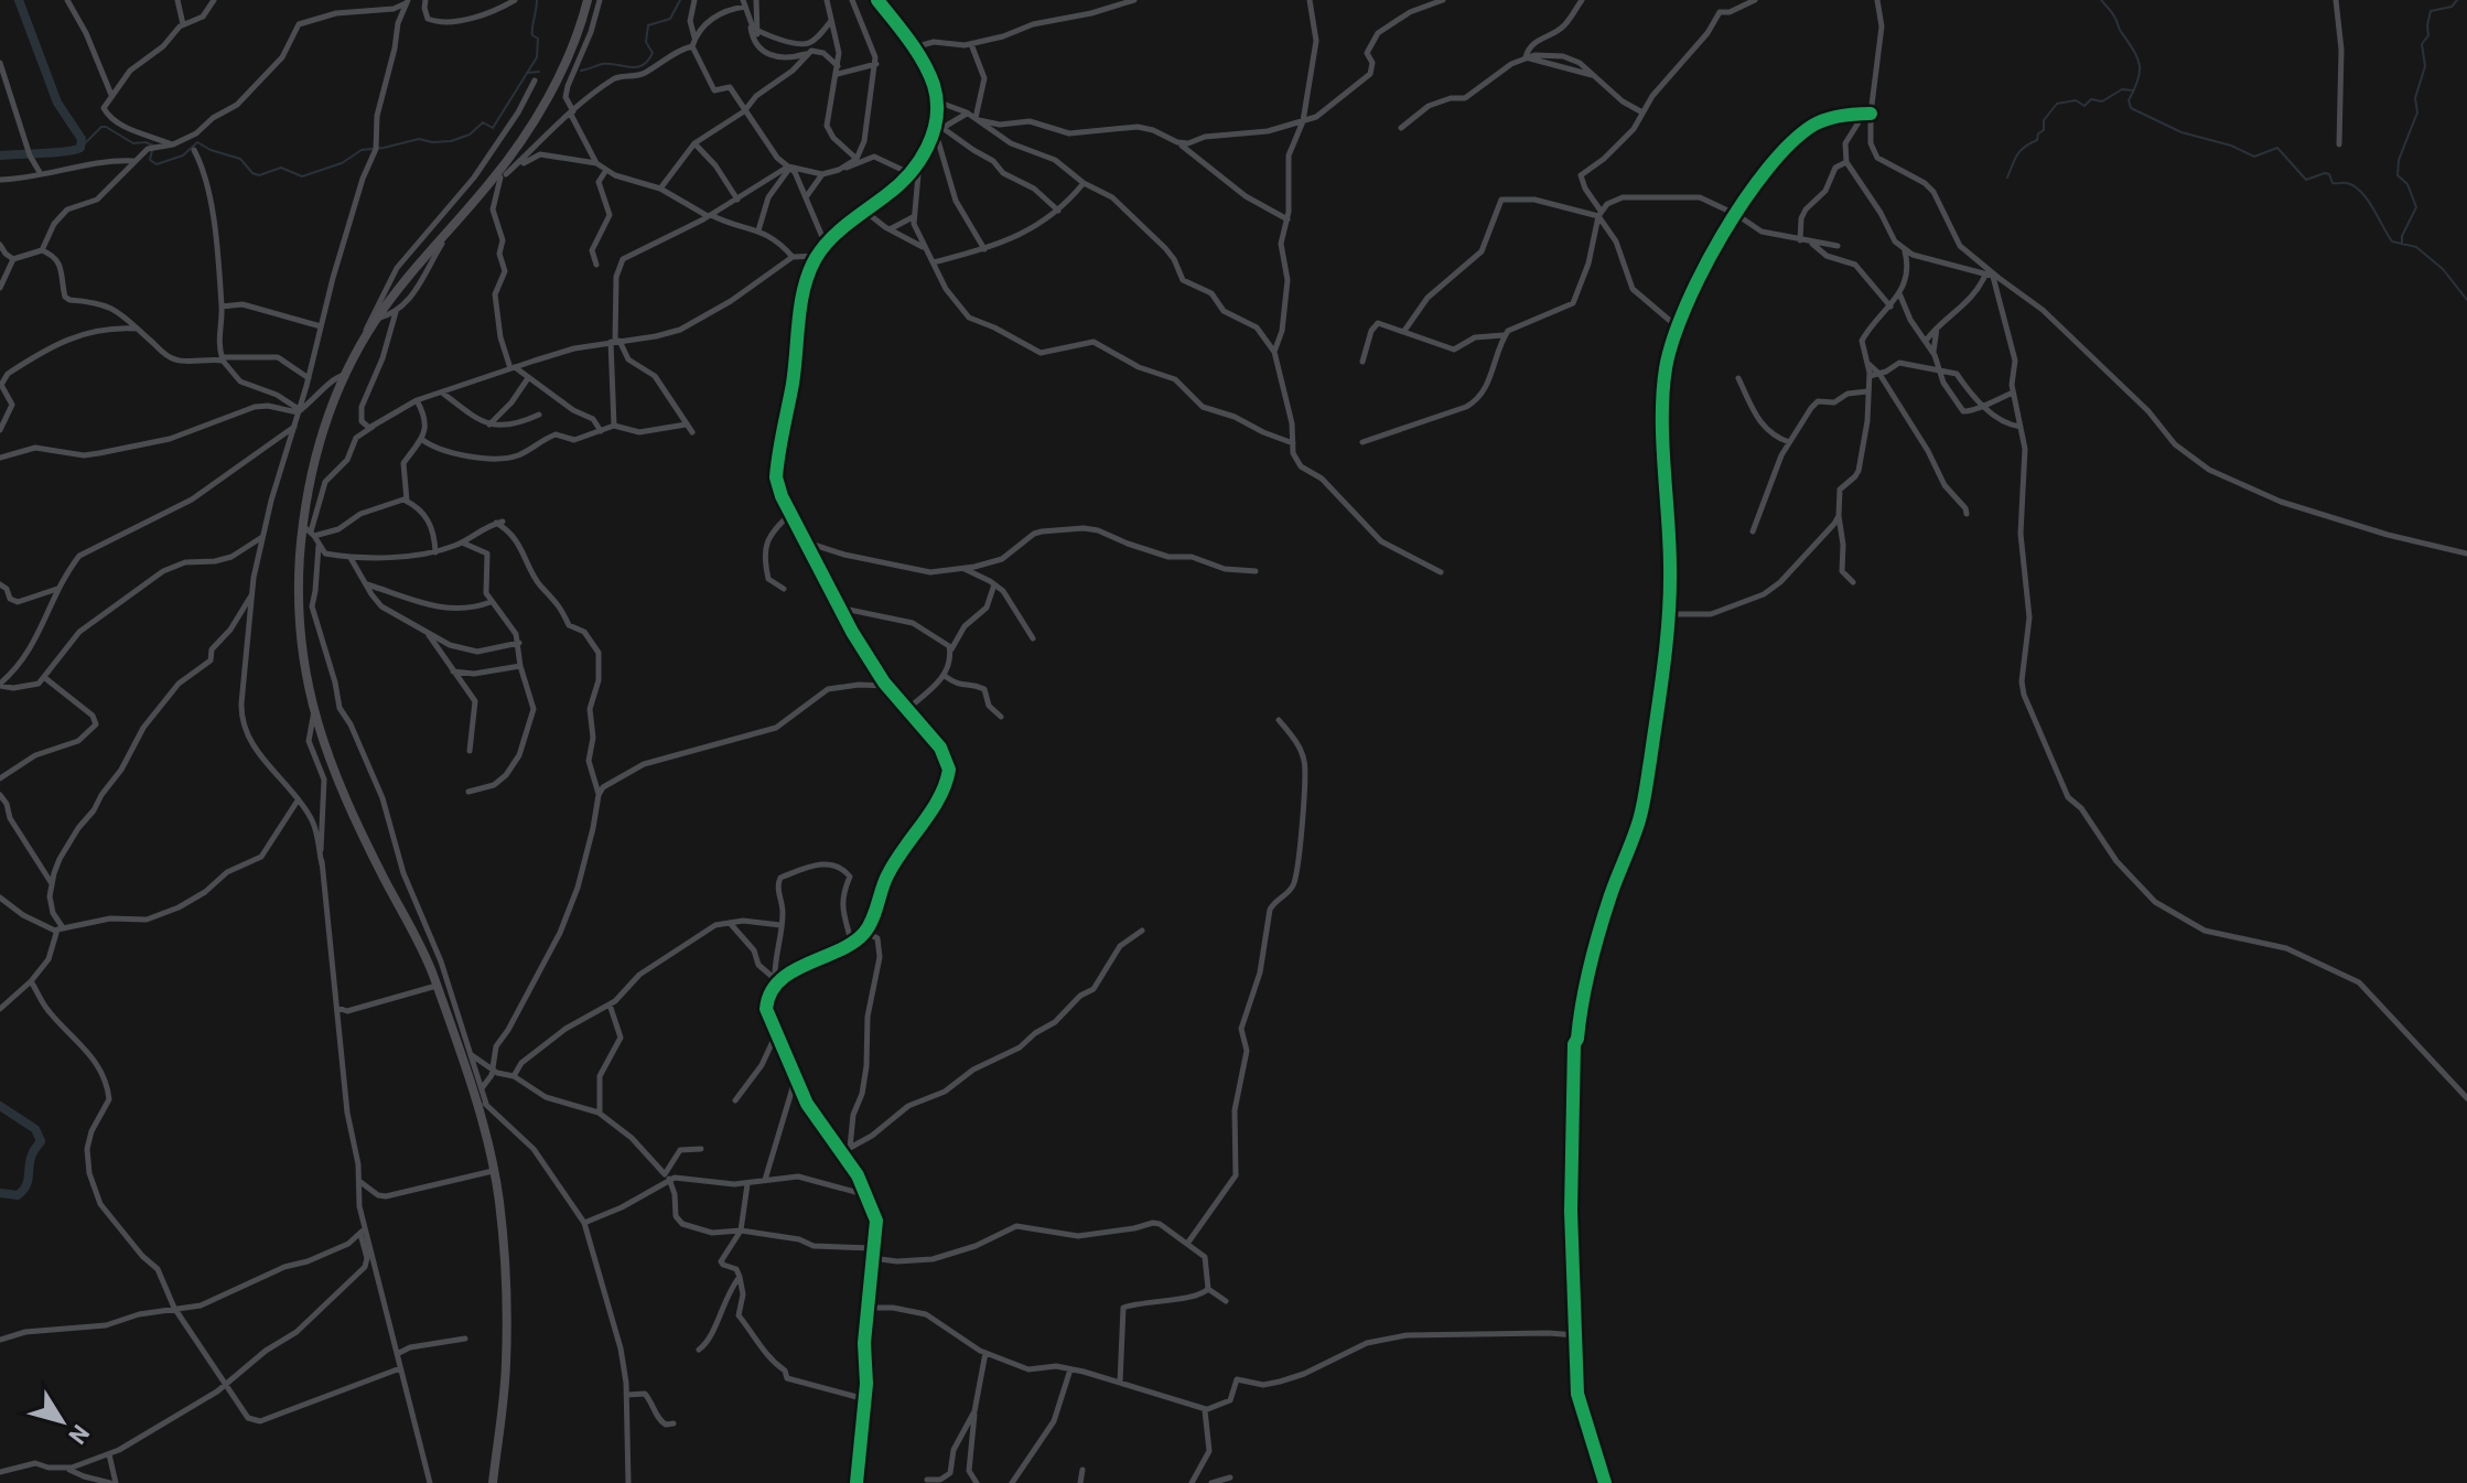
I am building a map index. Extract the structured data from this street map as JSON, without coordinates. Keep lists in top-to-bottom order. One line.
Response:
{"north":"bottom right"}
